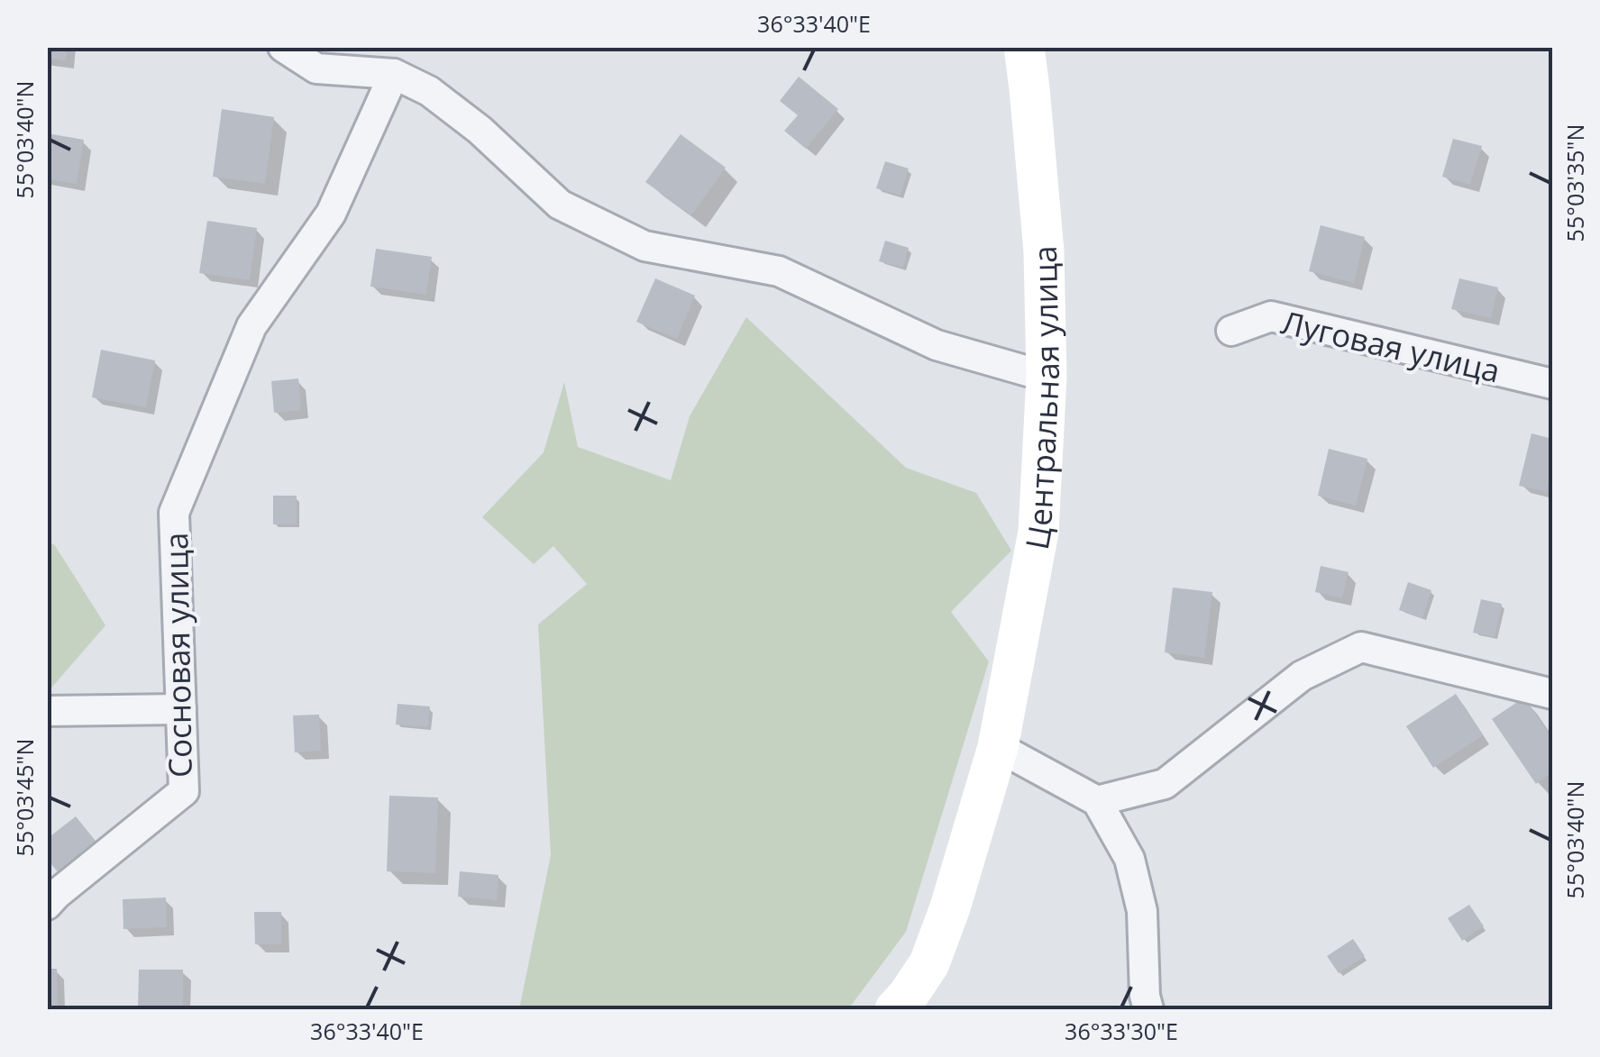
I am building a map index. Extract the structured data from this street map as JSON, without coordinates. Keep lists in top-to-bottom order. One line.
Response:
{"streets":{"street":["Луговая улица","Центральная улица","Сосновая улица"]},"coordinates":["36°33'40\"E","55°03'40\"N","55°03'35\"N","55°03'45\"N","36°33'30\"E"]}
